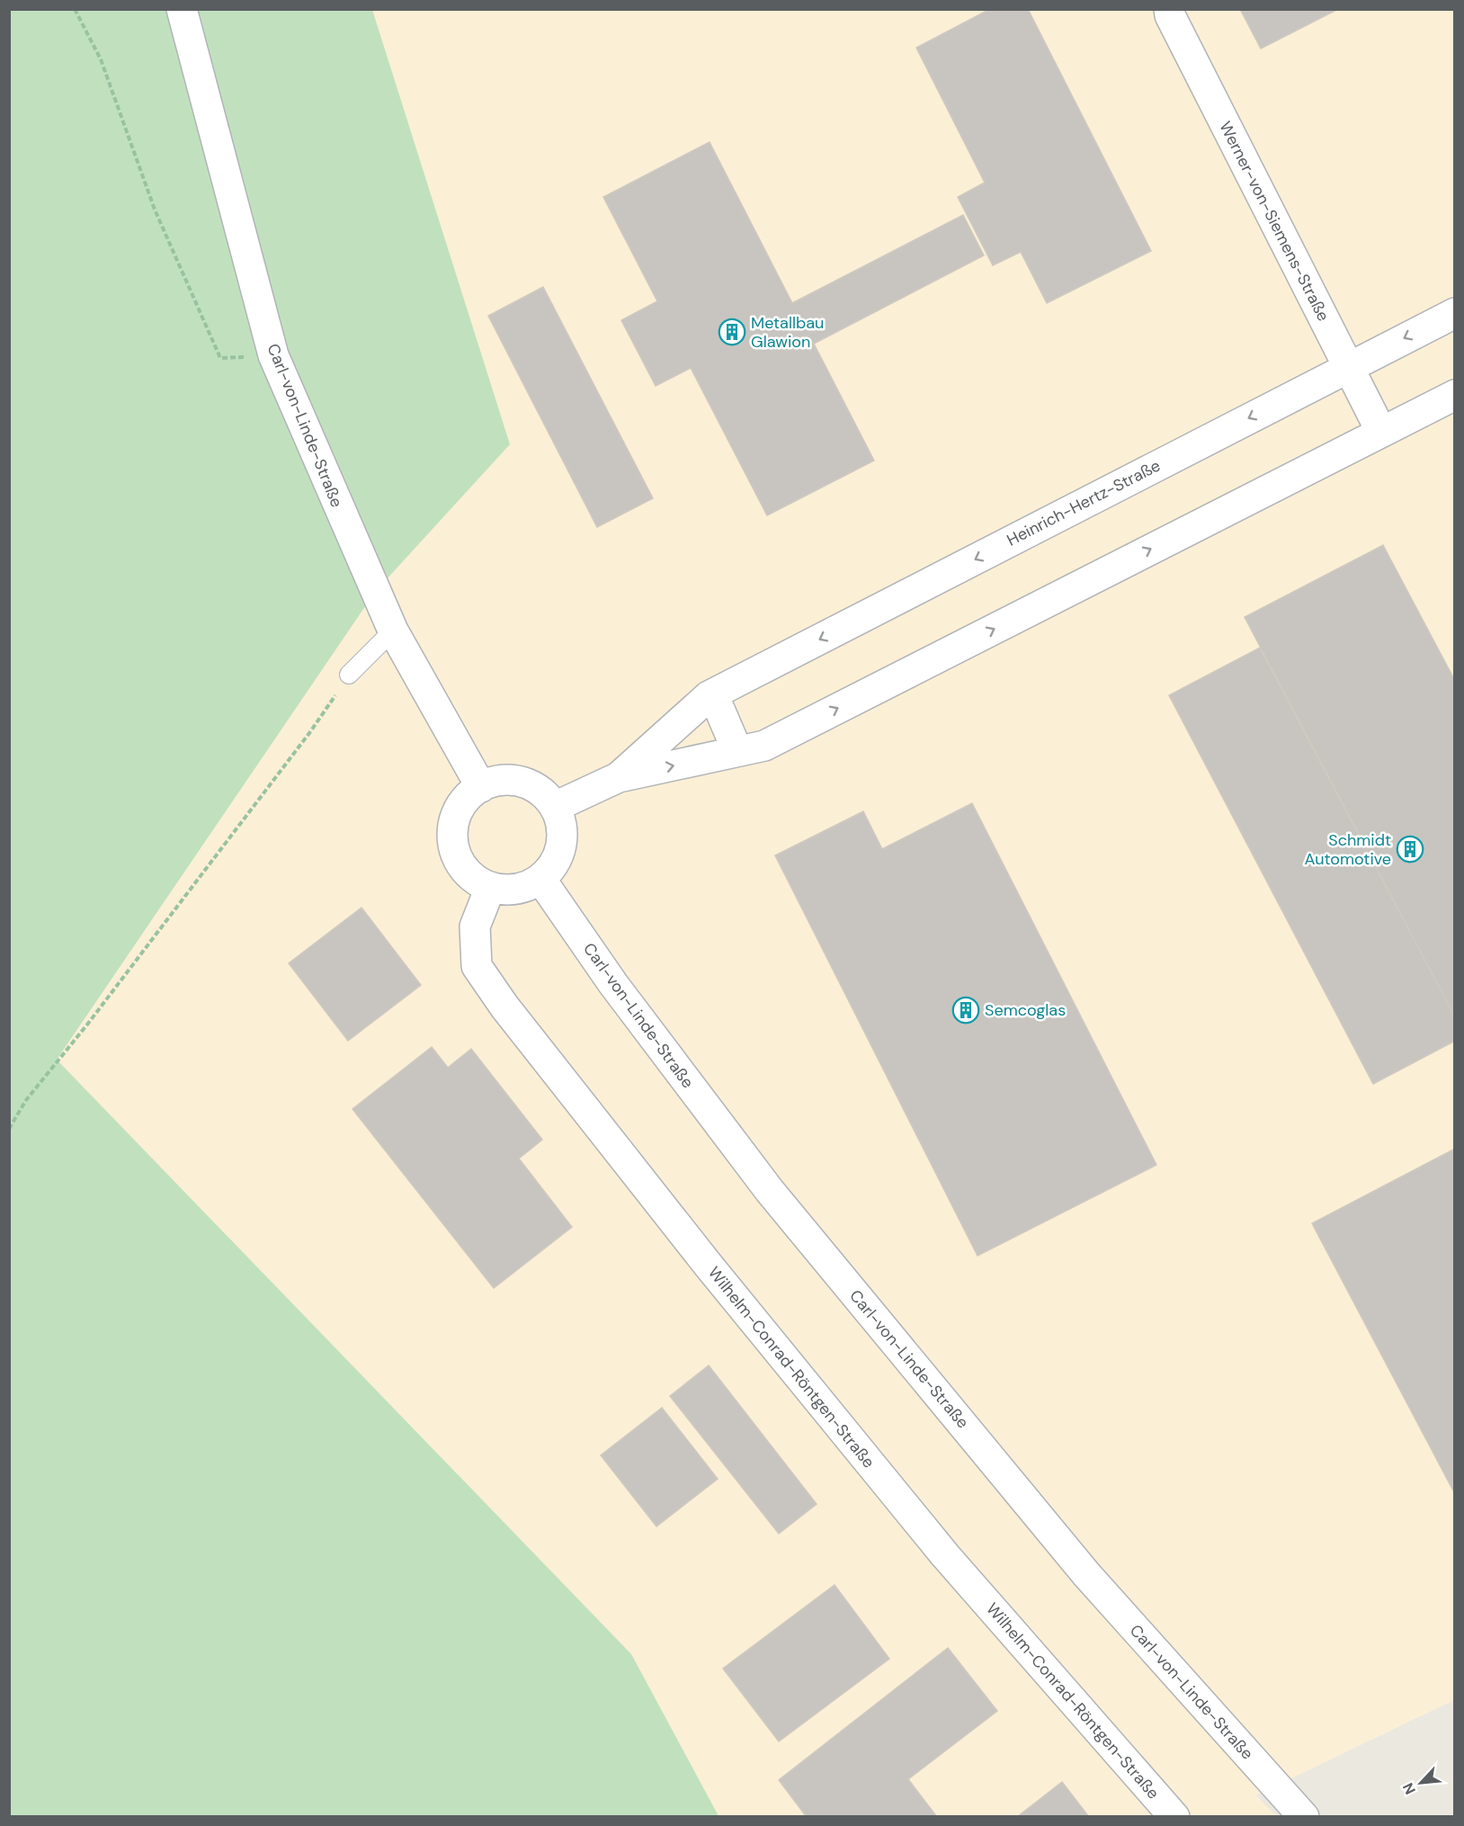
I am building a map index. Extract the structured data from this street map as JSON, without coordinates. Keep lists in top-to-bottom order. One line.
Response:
{"streets":{"street":["Werner-von-Siemens-Straße","Carl-von-Linde-Straße","Heinrich-Hertz-Straße","Wilhelm-Conrad-Röntgen-Straße"]},"crossings":[["Werner-von-Siemens-Straße","Heinrich-Hertz-Straße"],["Carl-von-Linde-Straße","Heinrich-Hertz-Straße"],["Carl-von-Linde-Straße","Wilhelm-Conrad-Röntgen-Straße"],["Heinrich-Hertz-Straße","Wilhelm-Conrad-Röntgen-Straße"]],"places":{"building":["Metallbau Glawion","Schmidt Automotive","Semcoglas"]},"north":"bottom left"}
